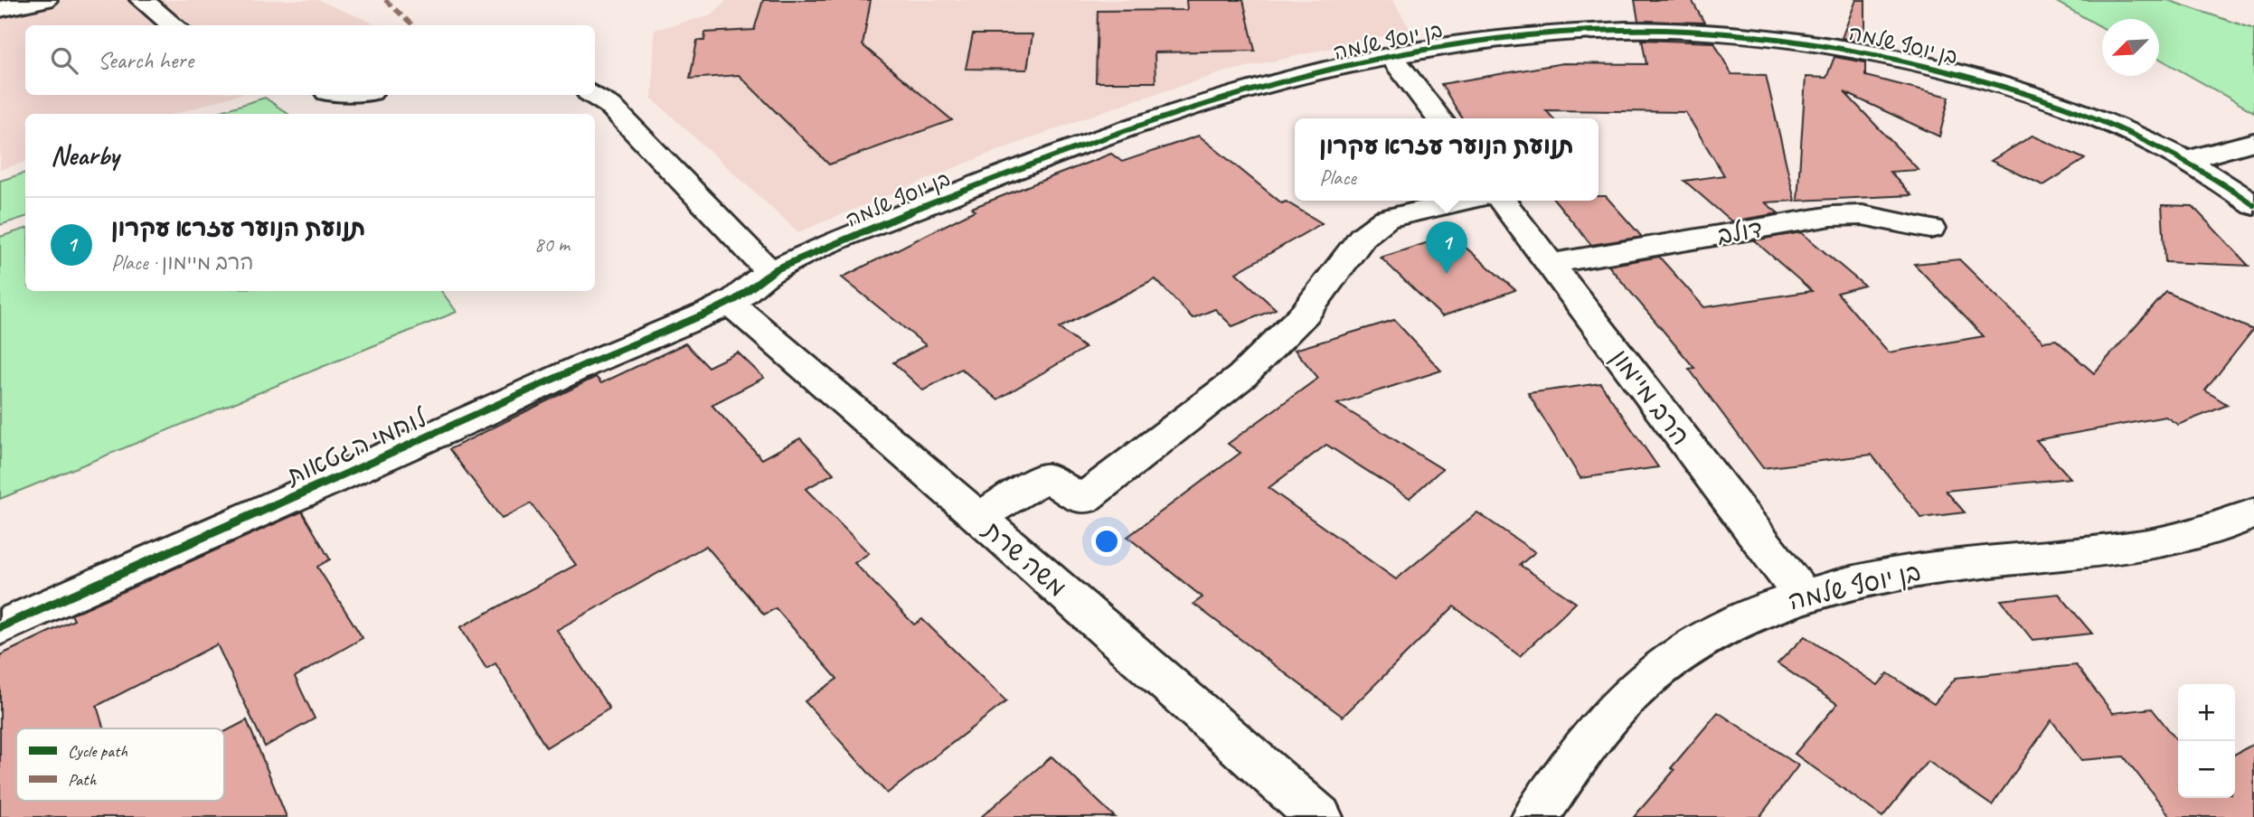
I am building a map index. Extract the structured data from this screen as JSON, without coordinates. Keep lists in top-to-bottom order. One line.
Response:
{"streets":{"street":["בן יוסף שלמה","דולב","הרב מיימון","לוחמי הגטאות","משה שרת"]},"crossings":[["בן יוסף שלמה","הרב מיימון"],["בן יוסף שלמה","לוחמי הגטאות"],["בן יוסף שלמה","משה שרת"],["דולב","הרב מיימון"],["לוחמי הגטאות","משה שרת"]],"legend":["Cycle path","Path"],"north":"bottom left","page":{"search":"Search here","heading":"Nearby","popup":["תנועת הנוער עזרא עקרון","Place"],"list":[{"mark":"1","name":"תנועת הנוער עזרא עקרון","note":"Place · הרב מיימון","value":"80 m"}],"pins":"1","map_buttons":["+","−"]}}
